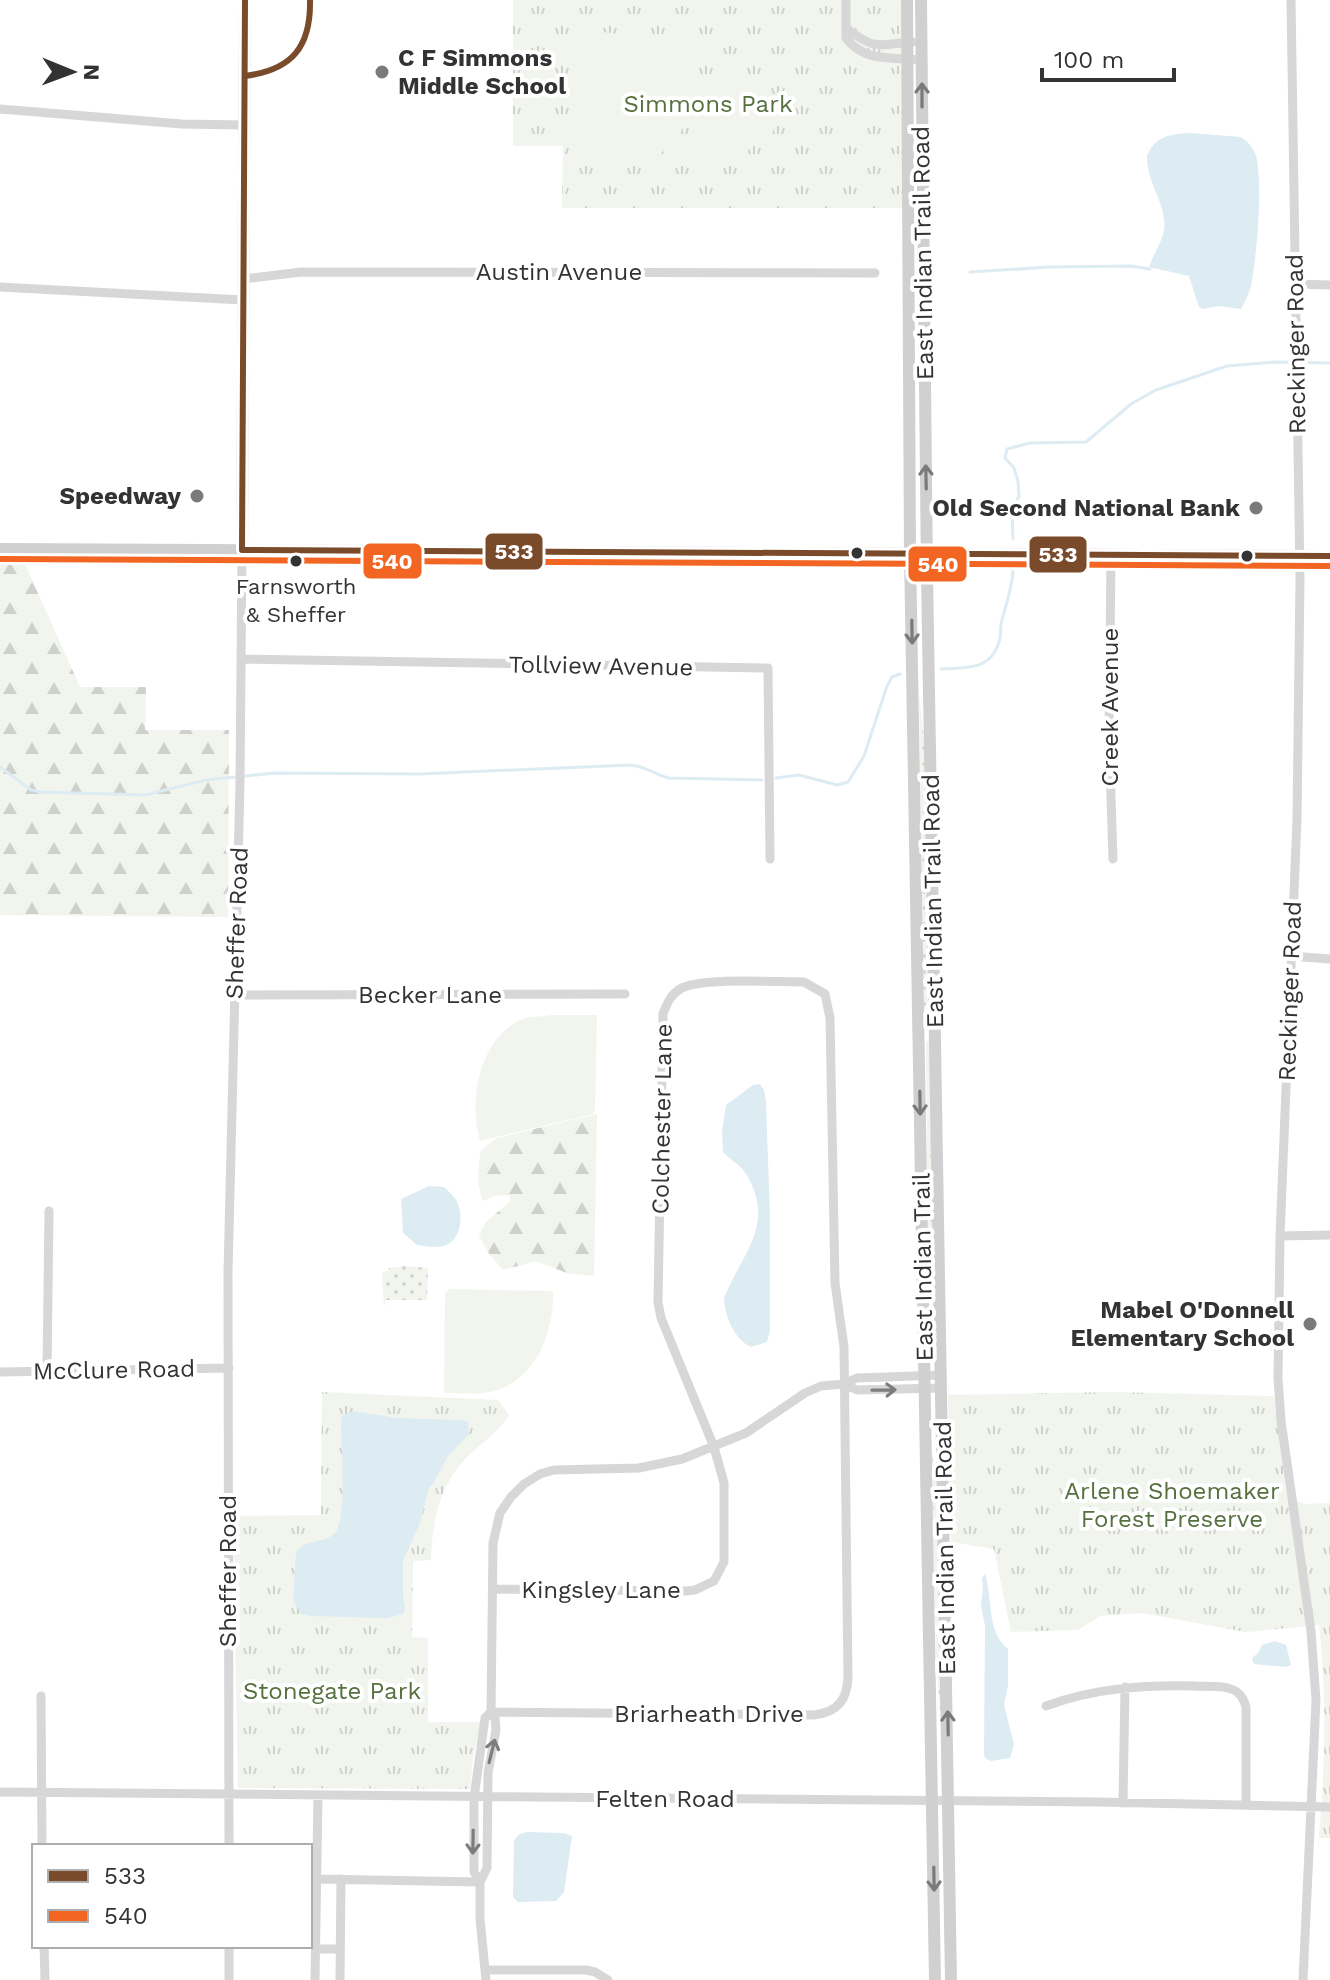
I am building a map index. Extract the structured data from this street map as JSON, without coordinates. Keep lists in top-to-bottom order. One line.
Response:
{"streets":{"main road":["East Indian Trail Road","Sheffer Road","East Indian Trail"],"street":["Austin Avenue","Reckinger Road","Tollview Avenue","Creek Avenue","Becker Lane","Colchester Lane","McClure Road","Kingsley Lane","Briarheath Drive","Felten Road"]},"crossings":[["East Indian Trail Road","East Indian Trail"],["East Indian Trail Road","Felten Road"],["Austin Avenue","Sheffer Road"],["Reckinger Road","Felten Road"],["Tollview Avenue","Sheffer Road"],["Sheffer Road","Becker Lane"],["Sheffer Road","McClure Road"],["Sheffer Road","Felten Road"],["Colchester Lane","Kingsley Lane"],["Colchester Lane","Briarheath Drive"],["East Indian Trail","Felten Road"]],"one_way":["East Indian Trail"],"parks":["Simmons Park","Arlene Shoemaker Forest Preserve","Stonegate Park"],"places":["C F Simmons Middle School","Speedway","Old Second National Bank","Farnsworth & Sheffer","Mabel O'Donnell Elementary School"],"lines":["transit line 533","transit line 540"],"legend":["533","540"],"scale_bar":"100 m","north":"right"}
